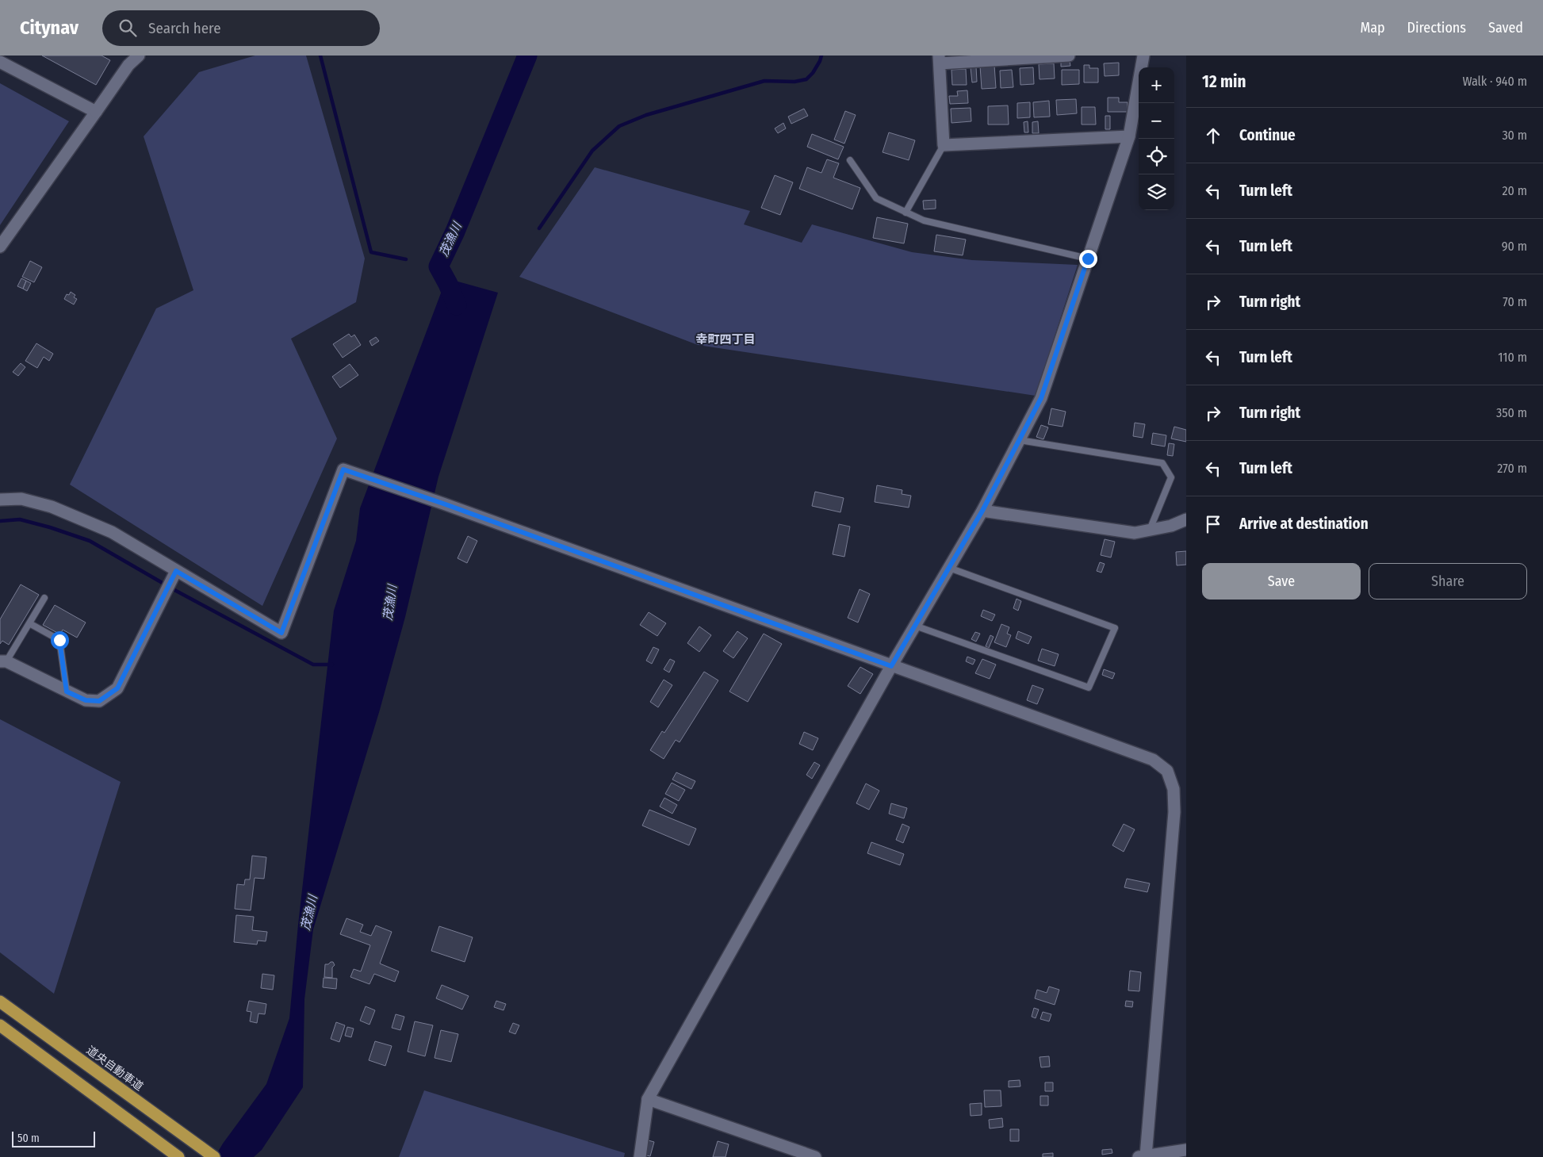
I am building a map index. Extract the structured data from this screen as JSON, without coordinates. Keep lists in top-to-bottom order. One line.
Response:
{"streets":{"highway":["道央自動車道"]},"districts":["幸町四丁目"],"water":["茂漁川"],"scale_bar":"50 m","page":{"header":"Citynav","search":"Search here","nav":["Map","Directions","Saved"],"heading":["12 min","Walk · 940 m"],"map_buttons":["+","−"],"list":[["Continue","30 m"],["Turn left","20 m"],["Turn left","90 m"],["Turn right","70 m"],["Turn left","110 m"],["Turn right","350 m"],["Turn left","270 m"],"Arrive at destination"],"buttons":["Save","Share"],"scale":"50 m"}}
